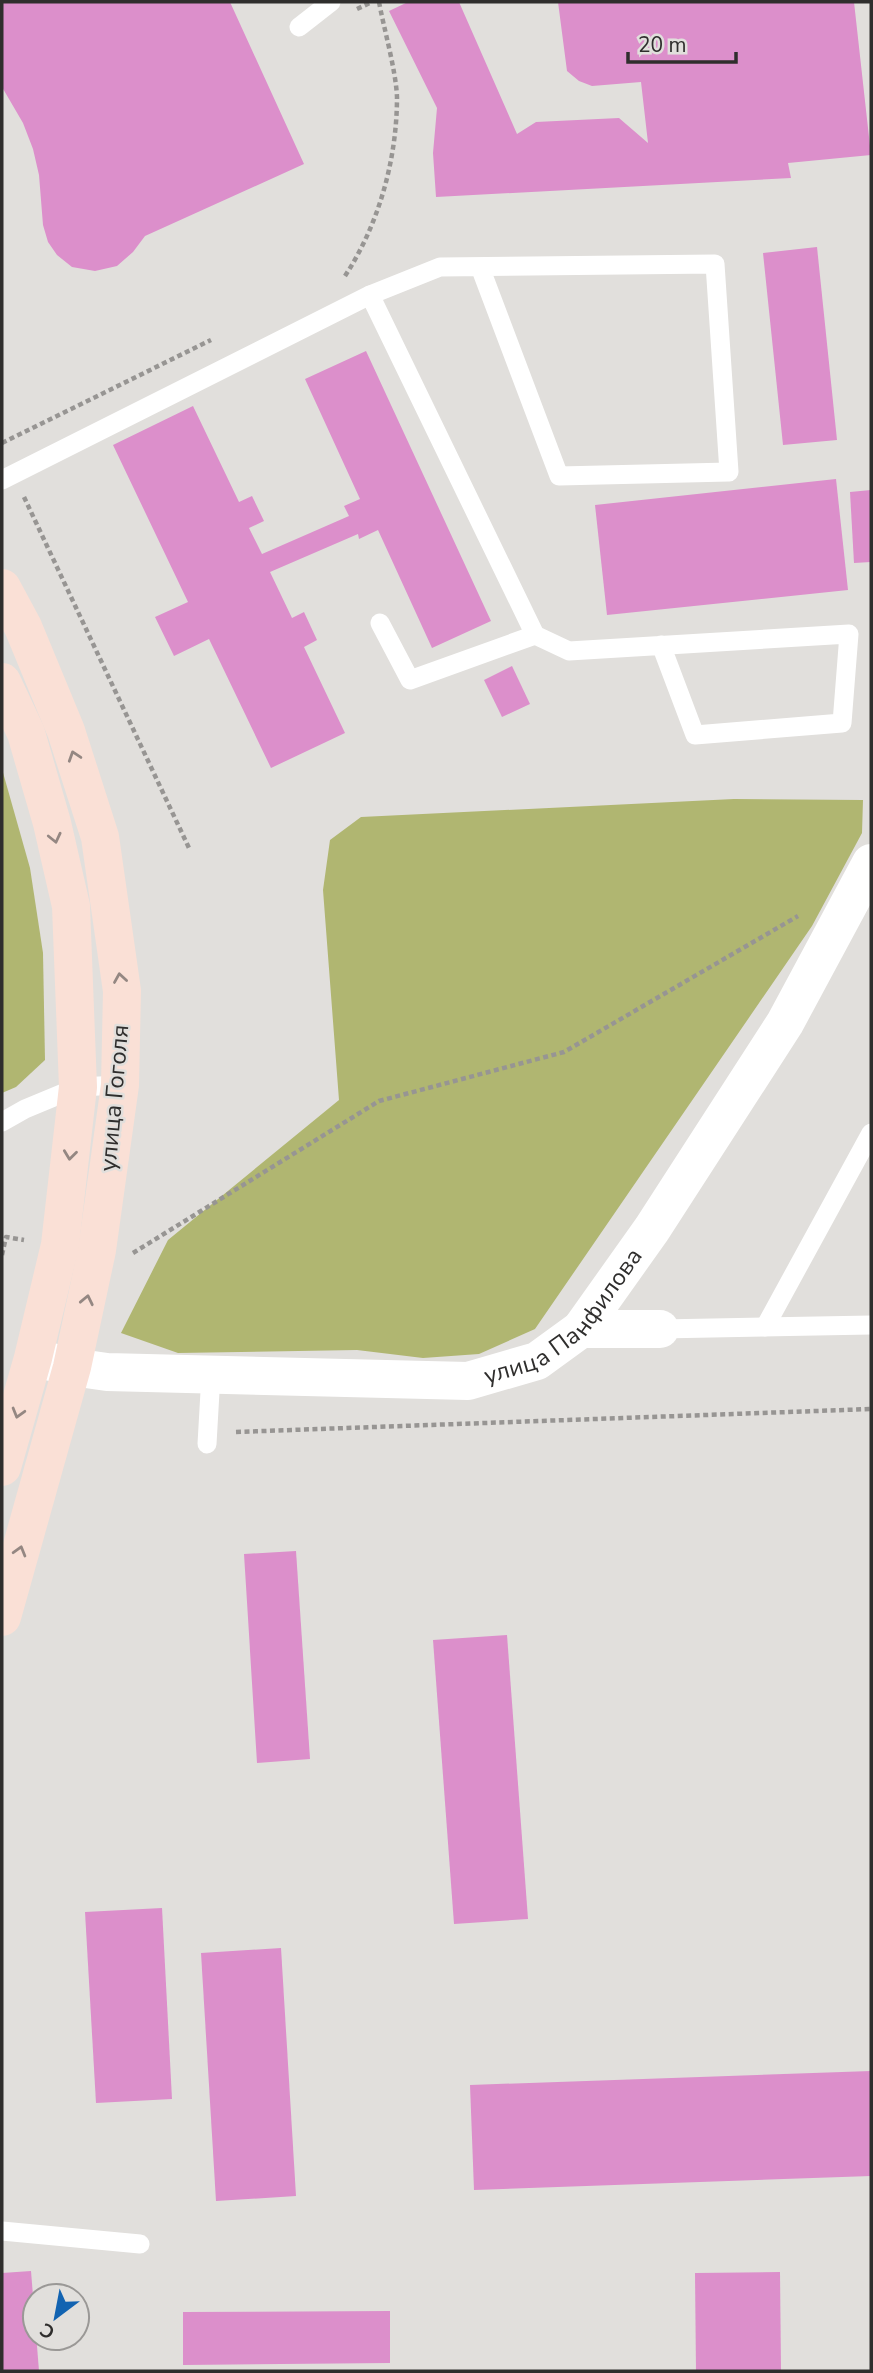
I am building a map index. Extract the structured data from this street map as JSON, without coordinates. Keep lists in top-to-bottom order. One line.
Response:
{"streets":{"street":["улица Гоголя","улица Панфилова"]},"crossings":[["улица Гоголя","улица Панфилова"]],"scale_bar":"20 m","north":"bottom left"}
